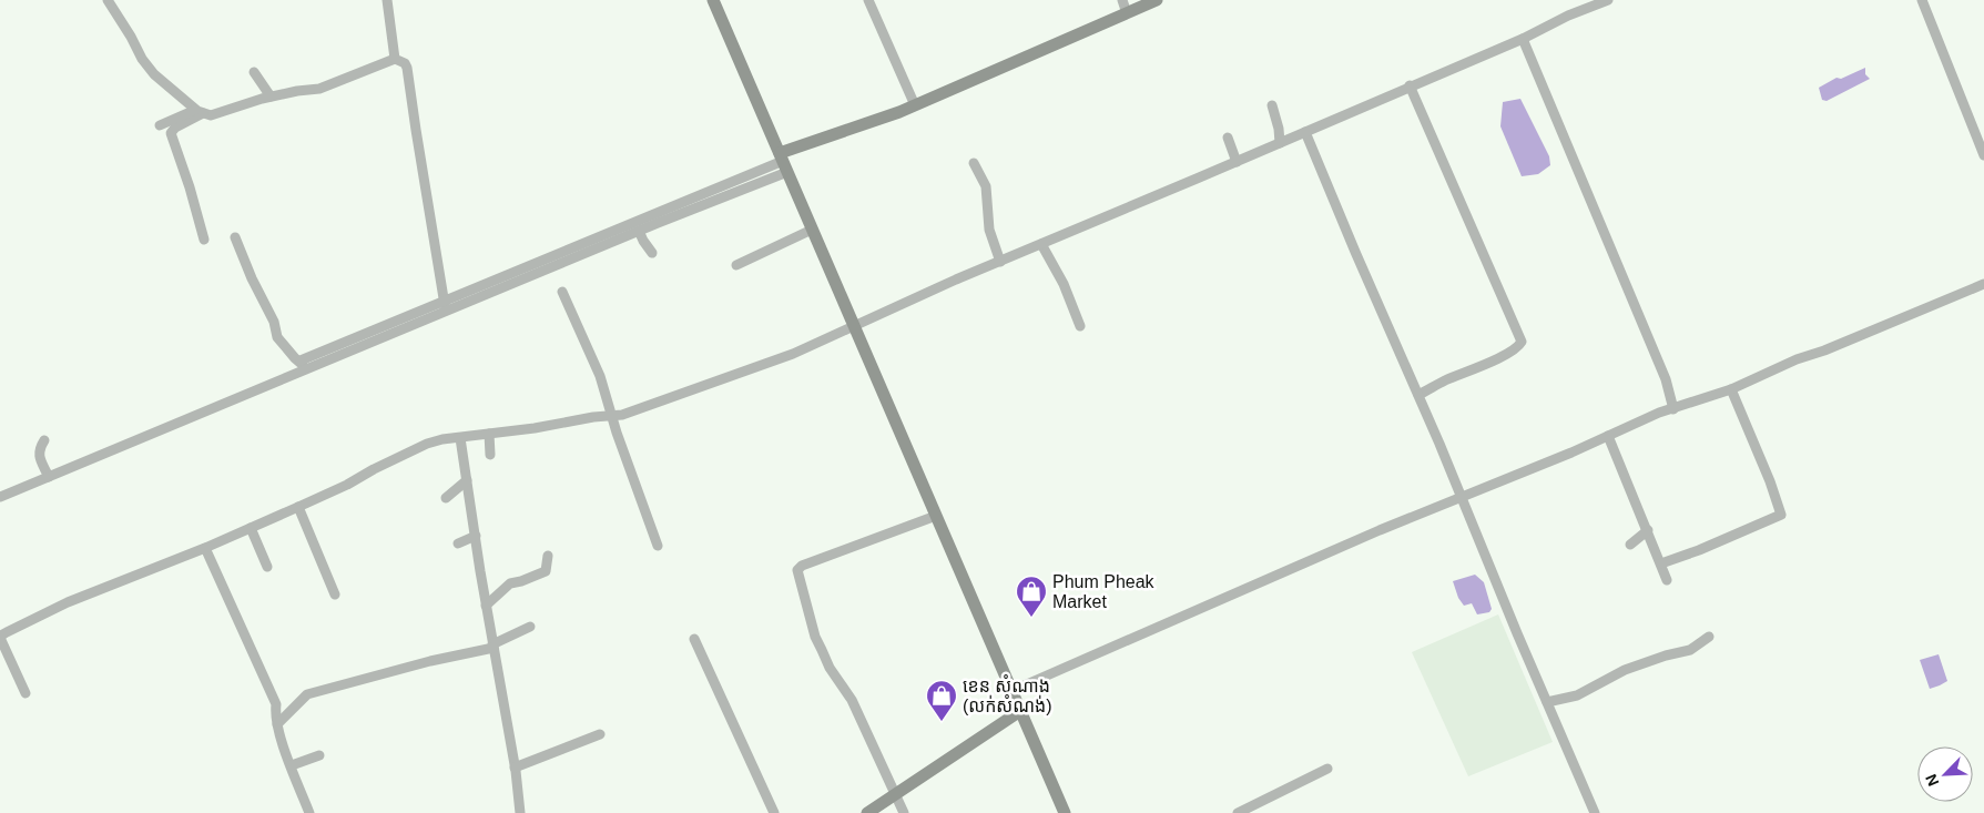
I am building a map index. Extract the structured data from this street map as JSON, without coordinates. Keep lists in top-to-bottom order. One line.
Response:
{"places":{"shop":["Phum Pheak Market","ខេន សំណាង (លក់សំណង់)"]},"north":"bottom left"}
